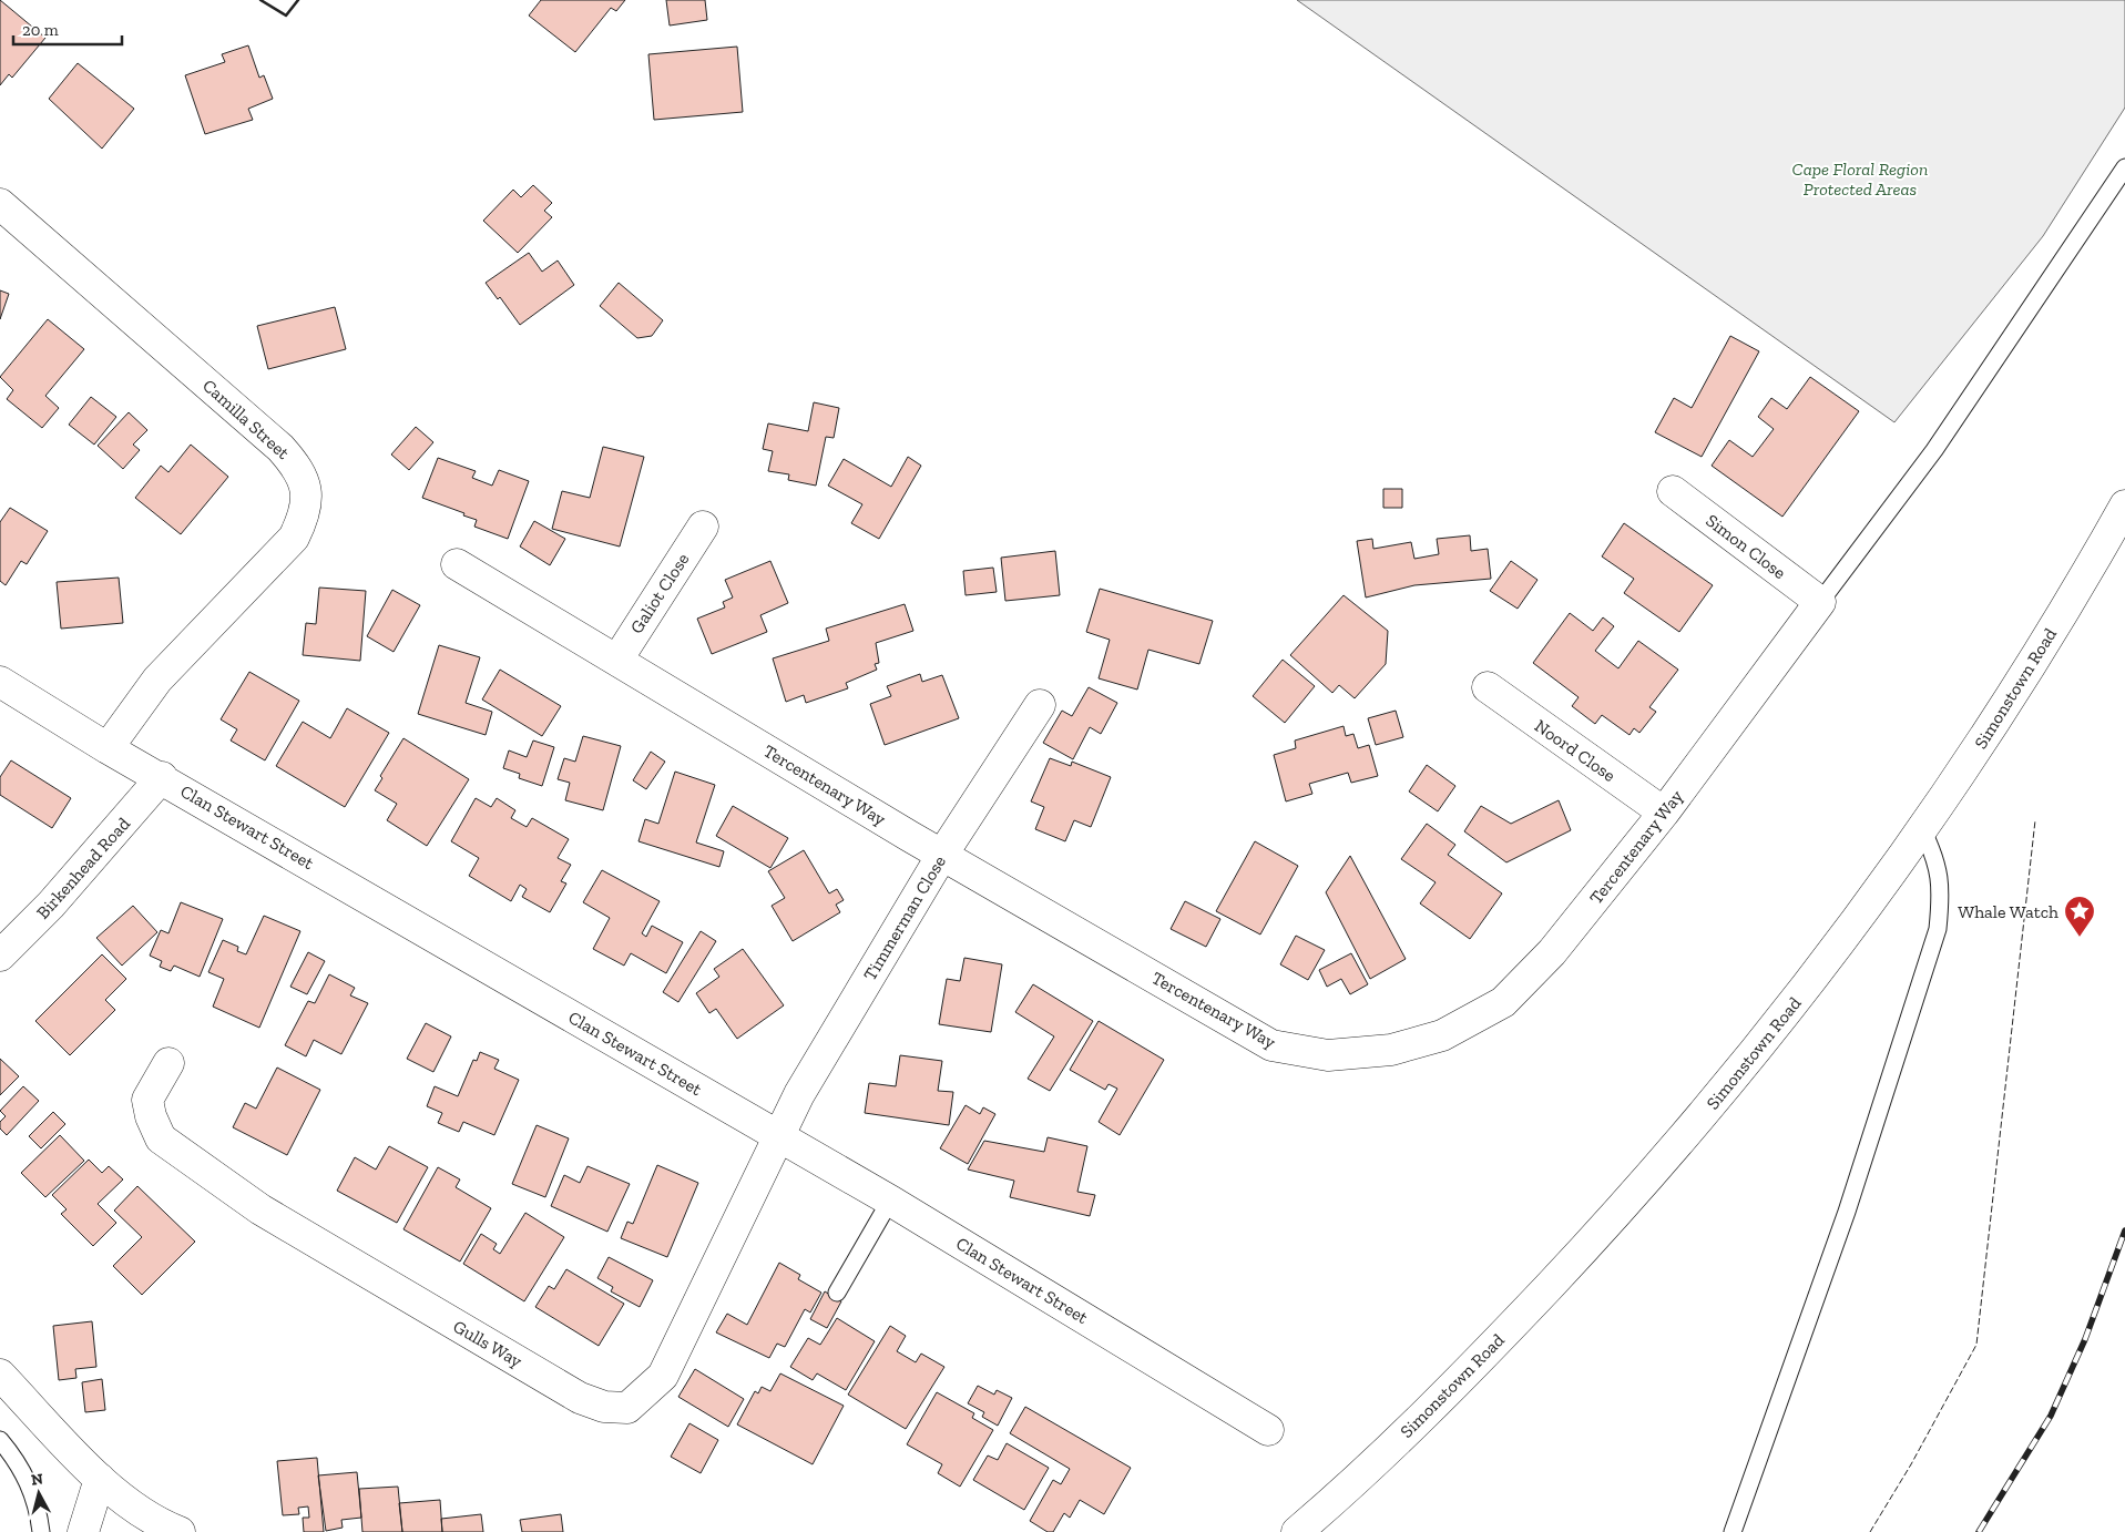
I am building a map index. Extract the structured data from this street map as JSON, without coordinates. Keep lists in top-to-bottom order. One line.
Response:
{"streets":{"street":["Camilla Street","Simon Close","Galiot Close","Simonstown Road","Noord Close","Tercentenary Way","Clan Stewart Street","Birkenhead Road","Timmerman Close","Gulls Way"]},"crossings":[["Camilla Street","Clan Stewart Street"],["Simon Close","Tercentenary Way"],["Galiot Close","Tercentenary Way"],["Noord Close","Tercentenary Way"],["Tercentenary Way","Timmerman Close"],["Clan Stewart Street","Birkenhead Road"],["Clan Stewart Street","Timmerman Close"],["Clan Stewart Street","Gulls Way"],["Timmerman Close","Gulls Way"]],"parks":["Cape Floral Region Protected Areas"],"places":{"place":["Whale Watch"]},"scale_bar":"20 m","north":"top"}
